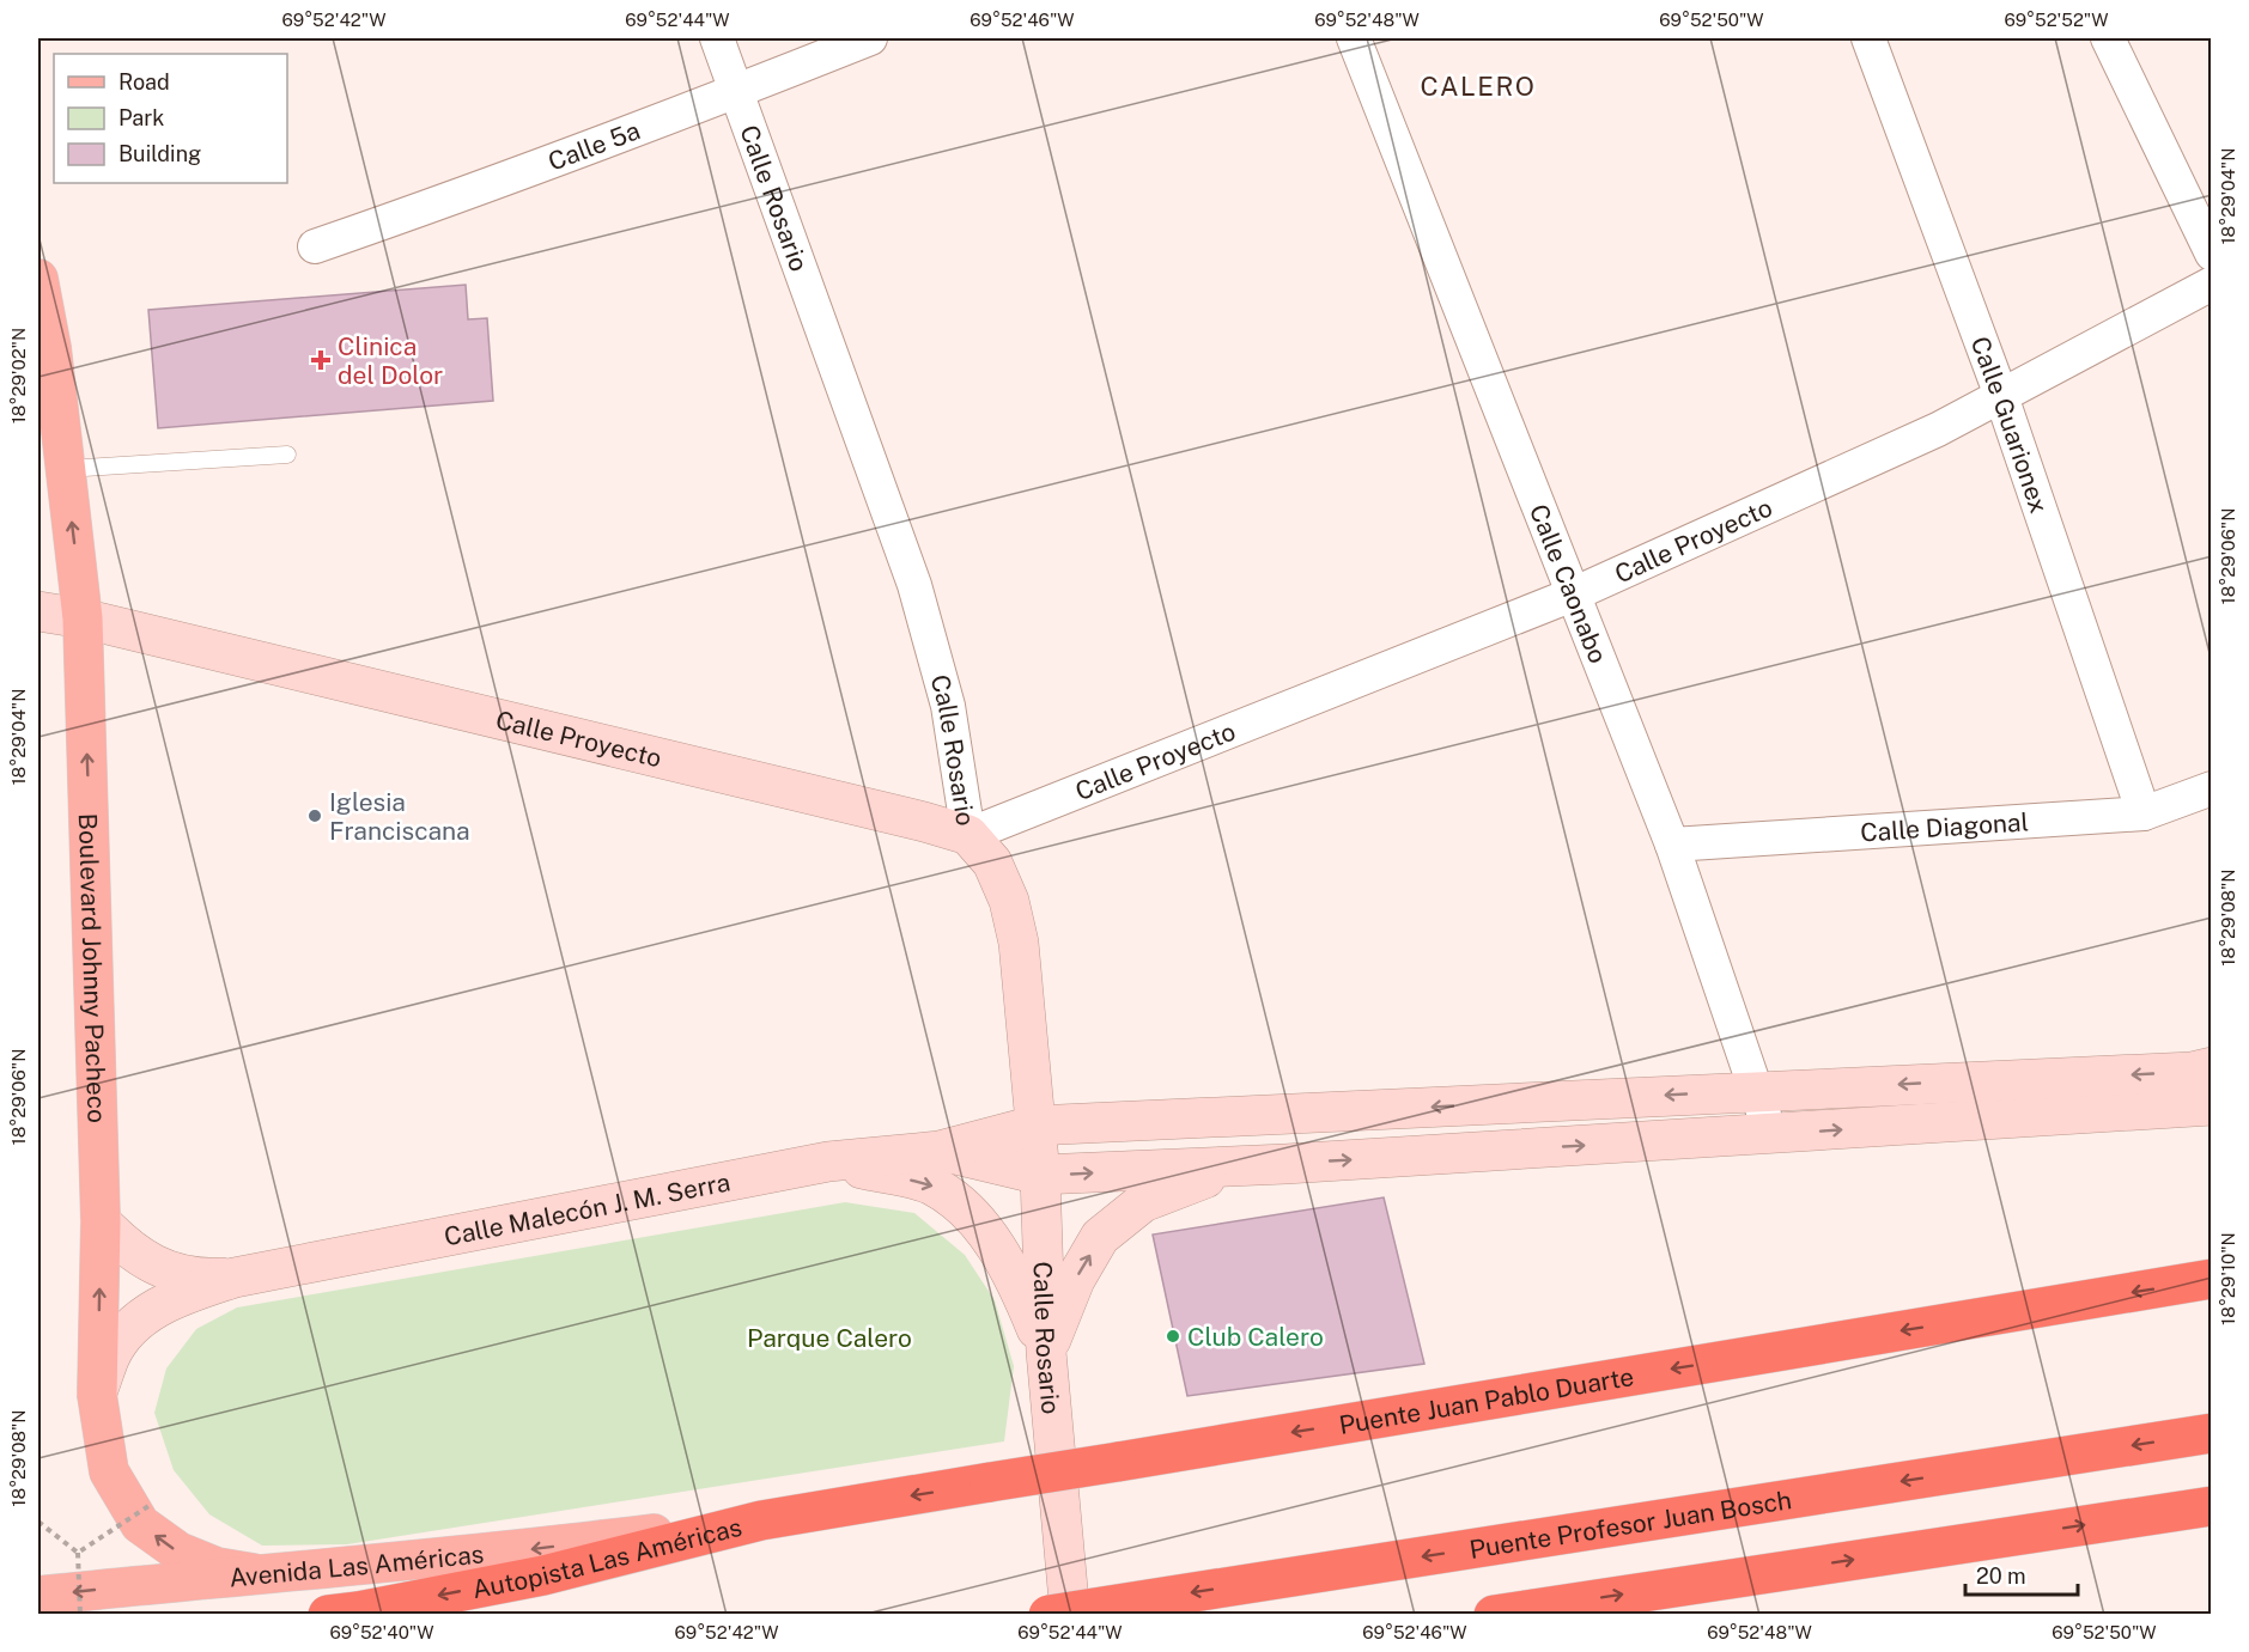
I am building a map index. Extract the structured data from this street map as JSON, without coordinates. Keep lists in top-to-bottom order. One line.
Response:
{"streets":{"highway":["Puente Juan Pablo Duarte","Puente Profesor Juan Bosch","Autopista Las Américas"],"main road":["Calle Rosario","Calle Proyecto","Boulevard Johnny Pacheco","Calle Malecón J. M. Serra","Avenida Las Américas"],"street":["Calle 5a","Calle Guarionex","Calle Caonabo","Calle Diagonal"]},"crossings":[["Calle 5a","Calle Rosario"],["Calle Rosario","Calle Proyecto"],["Calle Guarionex","Calle Proyecto"],["Calle Guarionex","Calle Diagonal"],["Calle Proyecto","Calle Caonabo"],["Calle Proyecto","Boulevard Johnny Pacheco"],["Calle Caonabo","Calle Diagonal"],["Boulevard Johnny Pacheco","Calle Malecón J. M. Serra"],["Boulevard Johnny Pacheco","Avenida Las Américas"],["Puente Juan Pablo Duarte","Autopista Las Américas"],["Puente Juan Pablo Duarte","Avenida Las Américas"],["Autopista Las Américas","Avenida Las Américas"]],"one_way":["Boulevard Johnny Pacheco","Autopista Las Américas","Avenida Las Américas"],"districts":["CALERO"],"parks":["Parque Calero"],"places":{"health":["Clinica del Dolor"],"other":["Iglesia Franciscana","Club Calero"]},"legend":["Road","Park","Building"],"scale_bar":"20 m","coordinates":["69°52'42\"W","69°52'44\"W","69°52'46\"W","69°52'48\"W","69°52'50\"W","69°52'52\"W","18°29'04\"N","18°29'02\"N","18°29'06\"N","18°29'08\"N","18°29'10\"N","69°52'40\"W"]}
